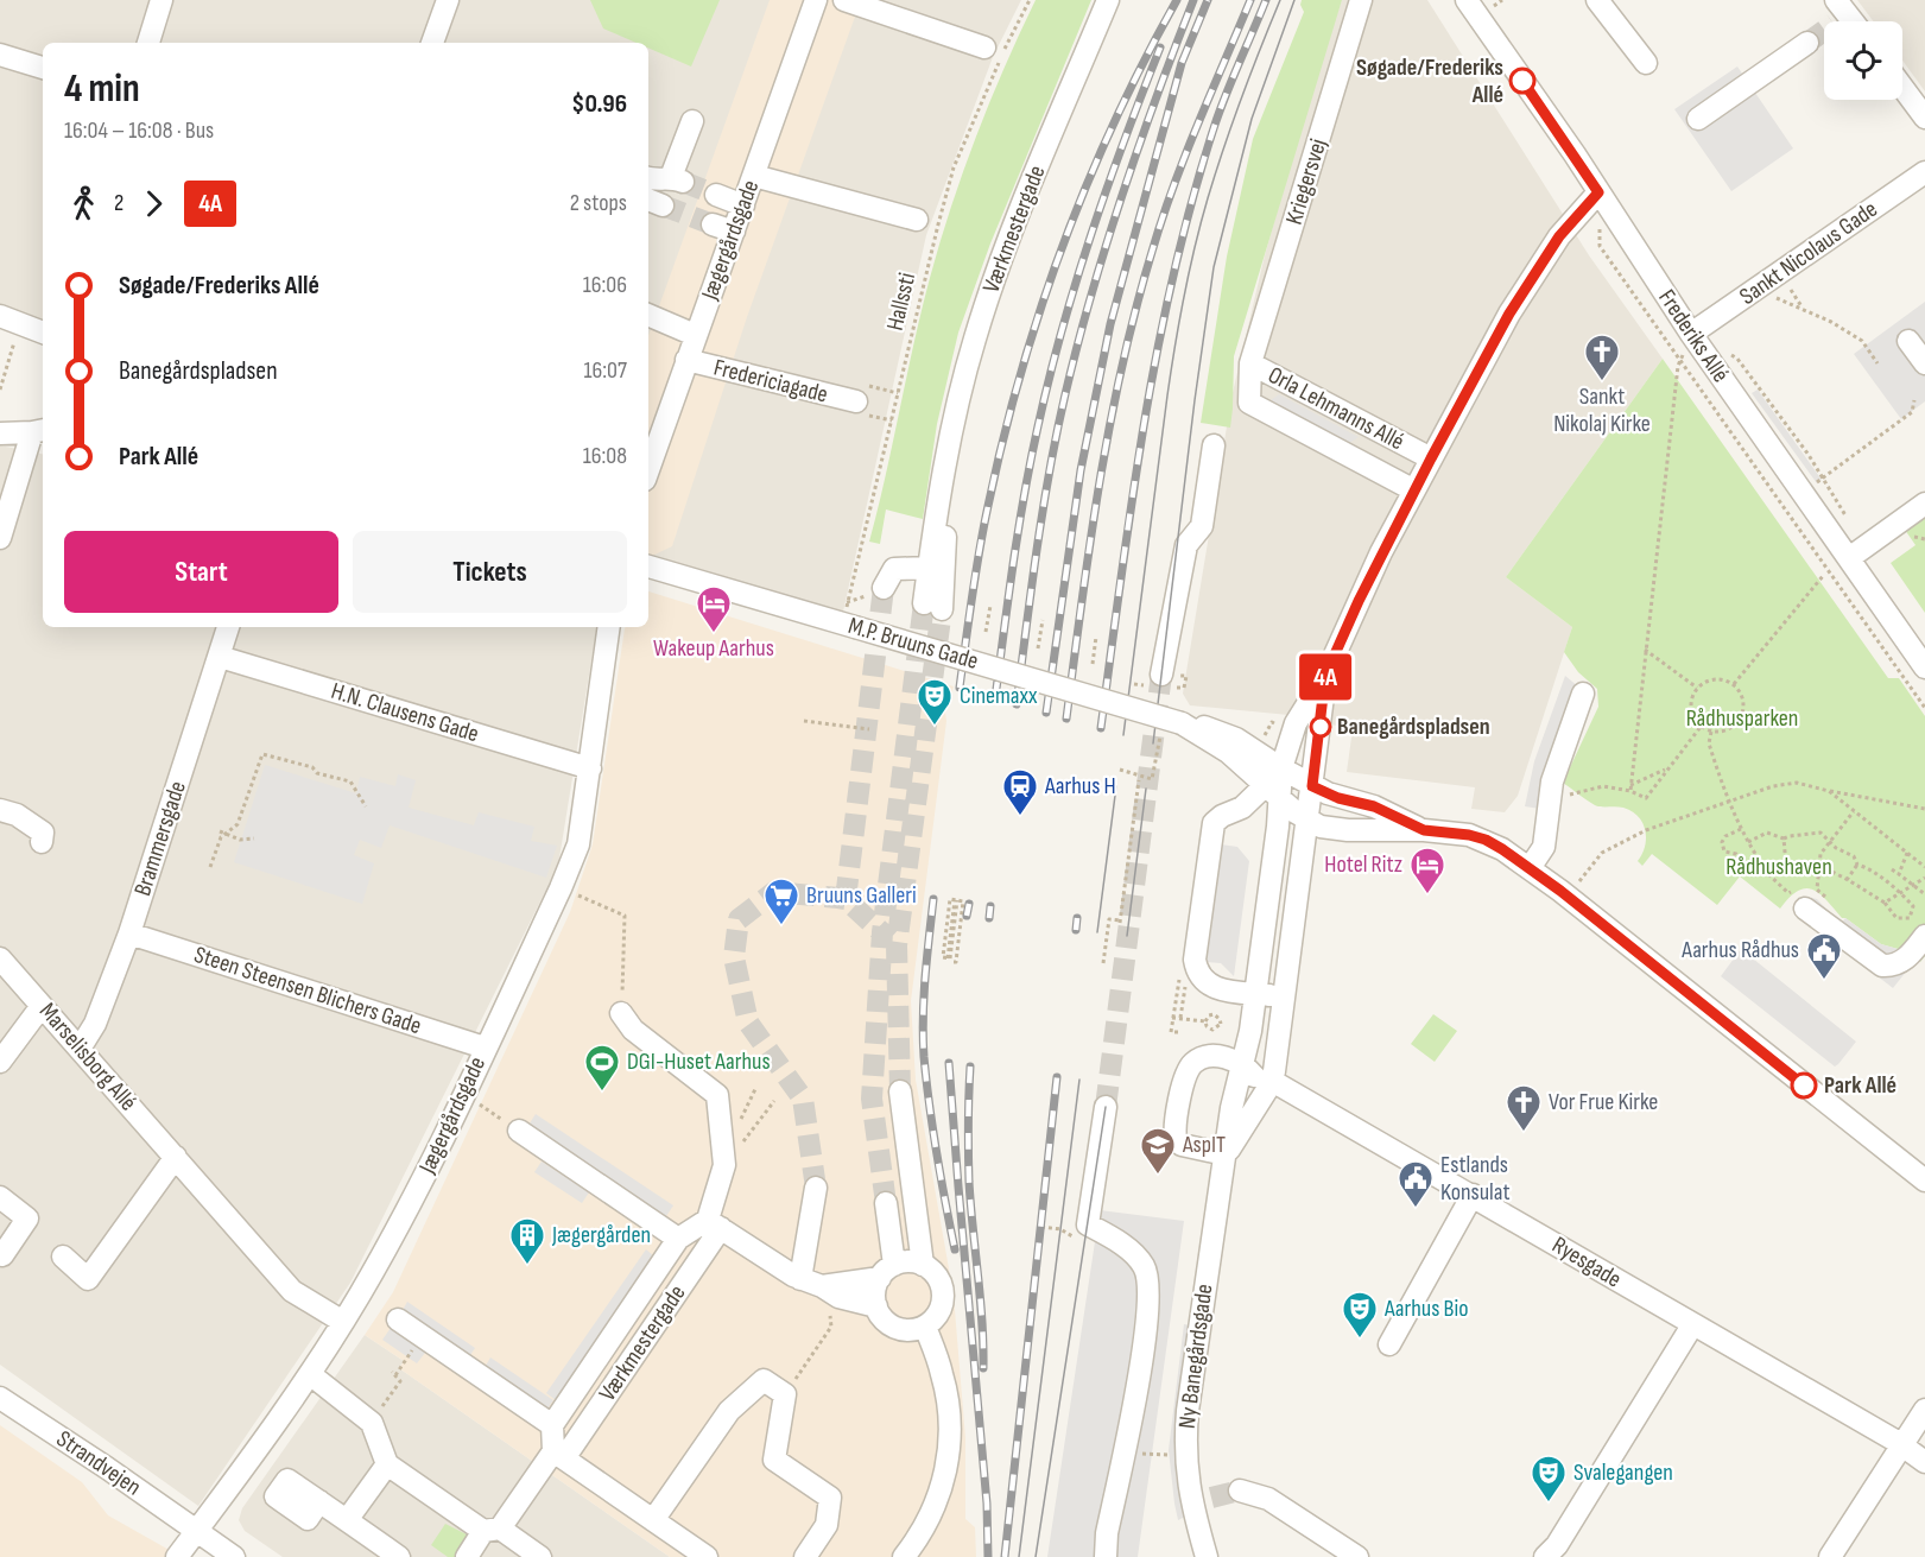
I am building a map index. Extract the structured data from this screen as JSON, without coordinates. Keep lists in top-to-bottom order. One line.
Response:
{"streets":{"street":["Kriegersvej","Værkmestergade","Jægergårdsgade","Sankt Nicolaus Gade","Frederiks Allé","Fredericiagade","Orla Lehmanns Allé","M.P. Bruuns Gade","H.N. Clausens Gade","Brammersgade","Steen Steensen Blichers Gade","Marselisborg Allé","Ryesgade","Ny Banegårdsgade","Strandvejen"],"path":["Hallssti"]},"crossings":[["Kriegersvej","Orla Lehmanns Allé"],["Jægergårdsgade","Fredericiagade"],["Jægergårdsgade","H.N. Clausens Gade"],["Jægergårdsgade","Steen Steensen Blichers Gade"],["Jægergårdsgade","Marselisborg Allé"],["Jægergårdsgade","Strandvejen"],["Sankt Nicolaus Gade","Frederiks Allé"],["Hallssti","M.P. Bruuns Gade"],["H.N. Clausens Gade","Brammersgade"],["Brammersgade","Steen Steensen Blichers Gade"],["Brammersgade","Marselisborg Allé"]],"parks":["Rådhusparken","Rådhushaven"],"places":{"other":["Søgade/Frederiks Allé","Banegårdspladsen","Park Allé"],"church":["Sankt Nikolaj Kirke","Vor Frue Kirke"],"hotel":["Wakeup Aarhus","Hotel Ritz"],"theatre":["Cinemaxx","Aarhus Bio","Svalegangen"],"station":["Aarhus H"],"supermarket":["Bruuns Galleri"],"public building":["Aarhus Rådhus","Estlands Konsulat"],"sports":["DGI-Huset Aarhus"],"school or university":["AspIT"],"building":["Jægergården"]},"lines":["bus line 4A"],"page":{"on_map":"4A","heading":["4 min","16:04 – 16:08 · Bus","$0.96"],"legs":["2","4A","2 stops"],"list":[{"name":"Søgade/Frederiks Allé","value":"16:06"},{"name":"Banegårdspladsen","value":"16:07"},{"name":"Park Allé","value":"16:08"}],"buttons":["Start","Tickets"]}}
